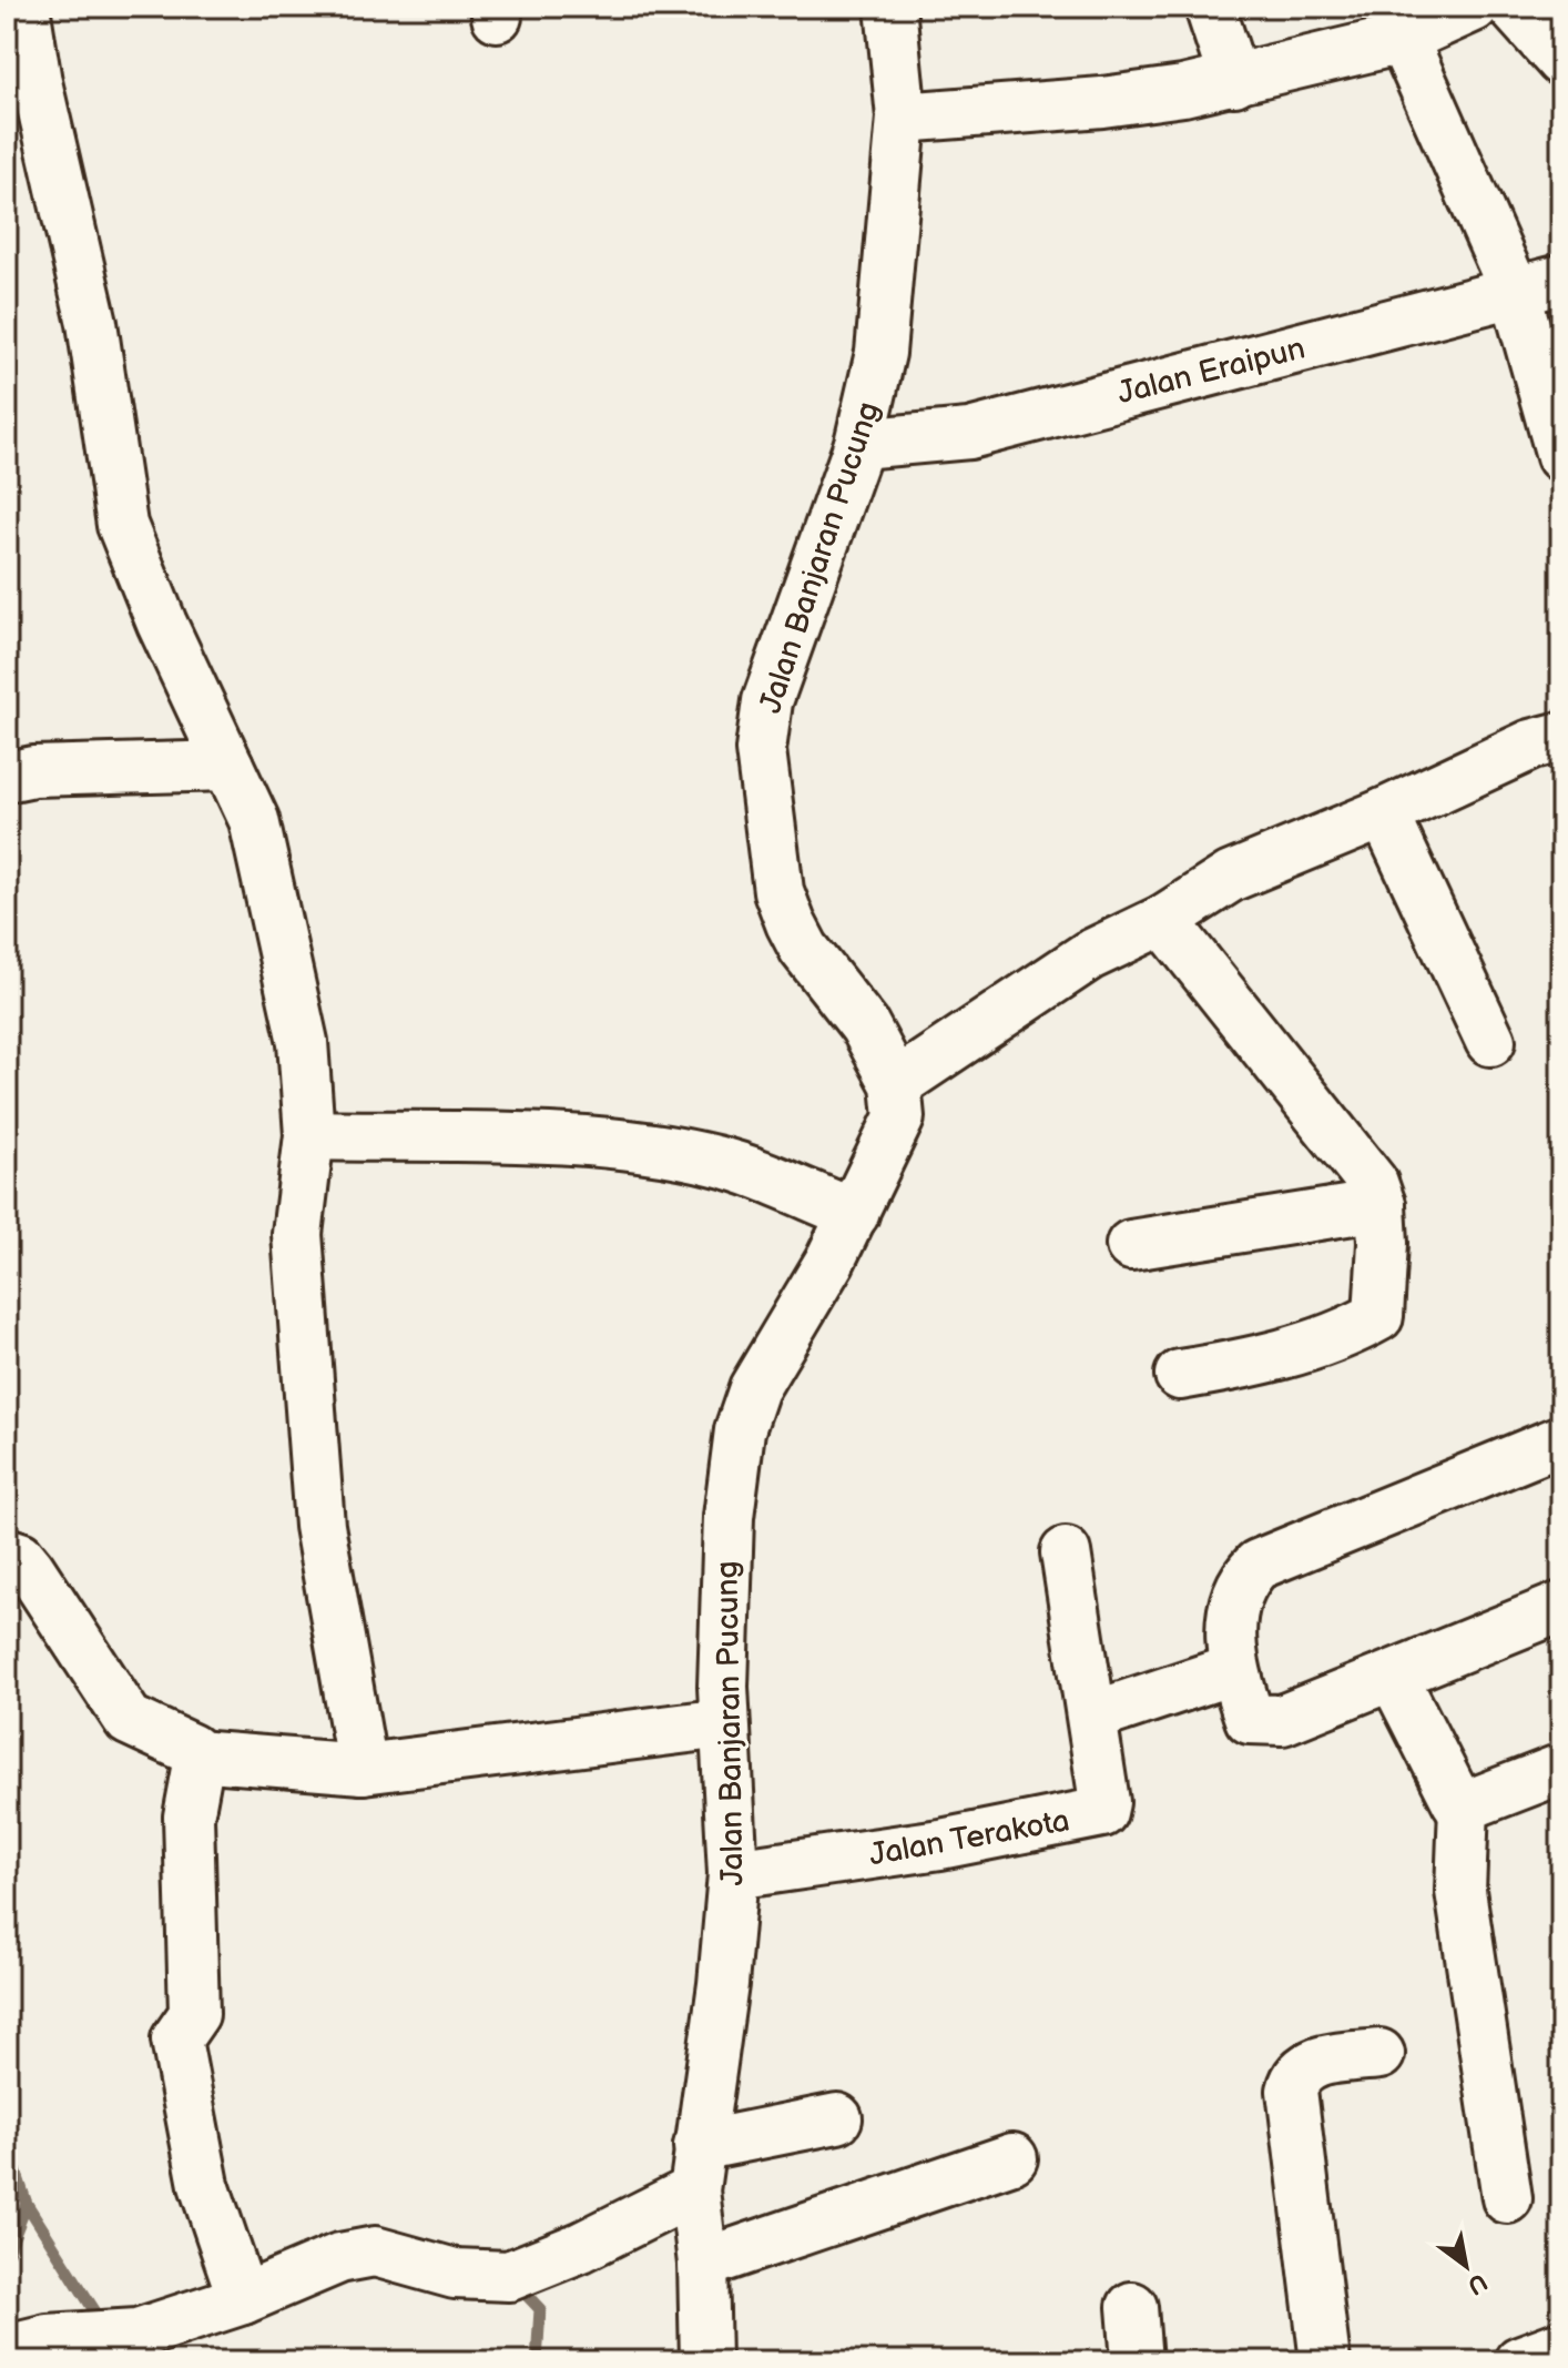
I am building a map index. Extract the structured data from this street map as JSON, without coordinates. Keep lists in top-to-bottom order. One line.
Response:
{"streets":{"street":["Jalan Eraipun","Jalan Banjaran Pucung","Jalan Terakota"]},"crossings":[["Jalan Eraipun","Jalan Banjaran Pucung"],["Jalan Banjaran Pucung","Jalan Terakota"]],"north":"bottom right"}
